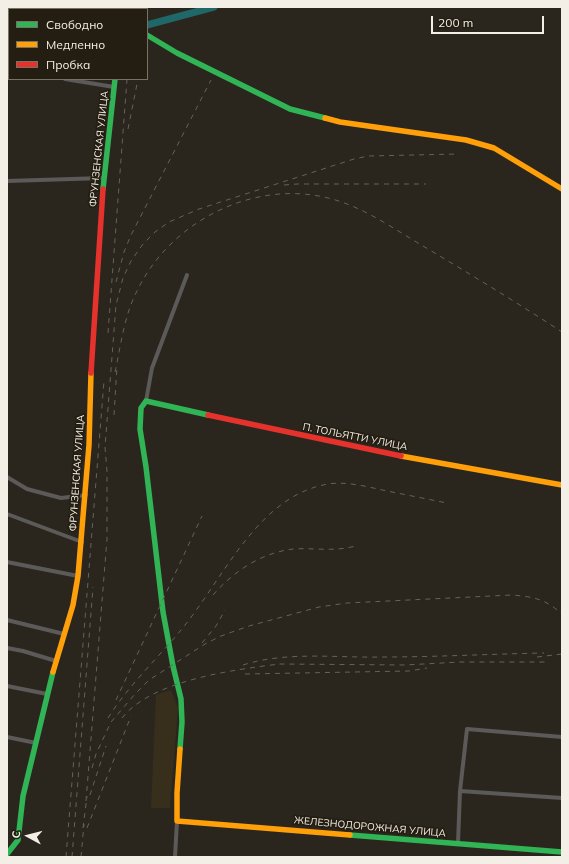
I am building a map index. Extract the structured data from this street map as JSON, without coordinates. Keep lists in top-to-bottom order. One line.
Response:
{"streets":{"street":["ФРУНЗЕНСКАЯ УЛИЦА","П. ТОЛЬЯТТИ УЛИЦА","ЖЕЛЕЗНОДОРОЖНАЯ УЛИЦА"]},"legend":["Свободно","Медленно","Пробка"],"scale_bar":"200 m","north":"left"}
